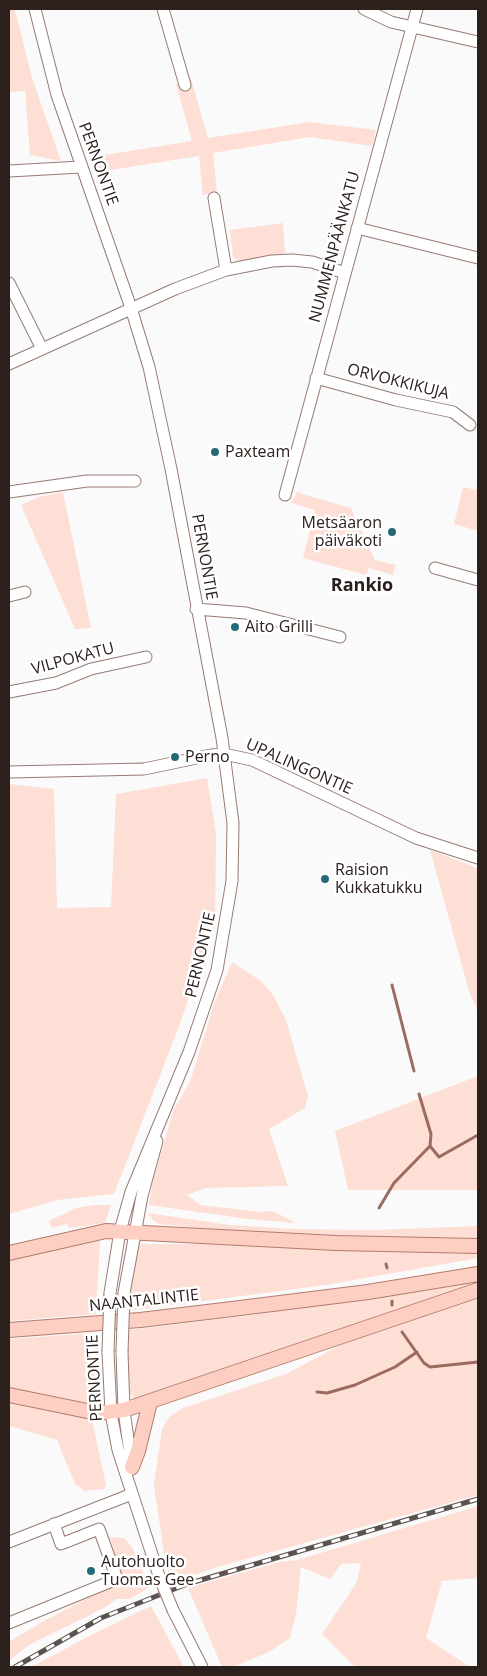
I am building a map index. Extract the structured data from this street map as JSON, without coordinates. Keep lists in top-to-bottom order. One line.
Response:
{"streets":{"main road":["NAANTALINTIE"],"street":["PERNONTIE","NUMMENPÄÄNKATU","ORVOKKIKUJA","VILPOKATU","UPALINGONTIE"]},"crossings":[["PERNONTIE","UPALINGONTIE"],["NUMMENPÄÄNKATU","ORVOKKIKUJA"]],"districts":["Rankio"],"places":["Paxteam","Metsäaron päiväkoti","Aito Grilli","Perno","Raision Kukkatukku","Autohuolto Tuomas Gee"]}
